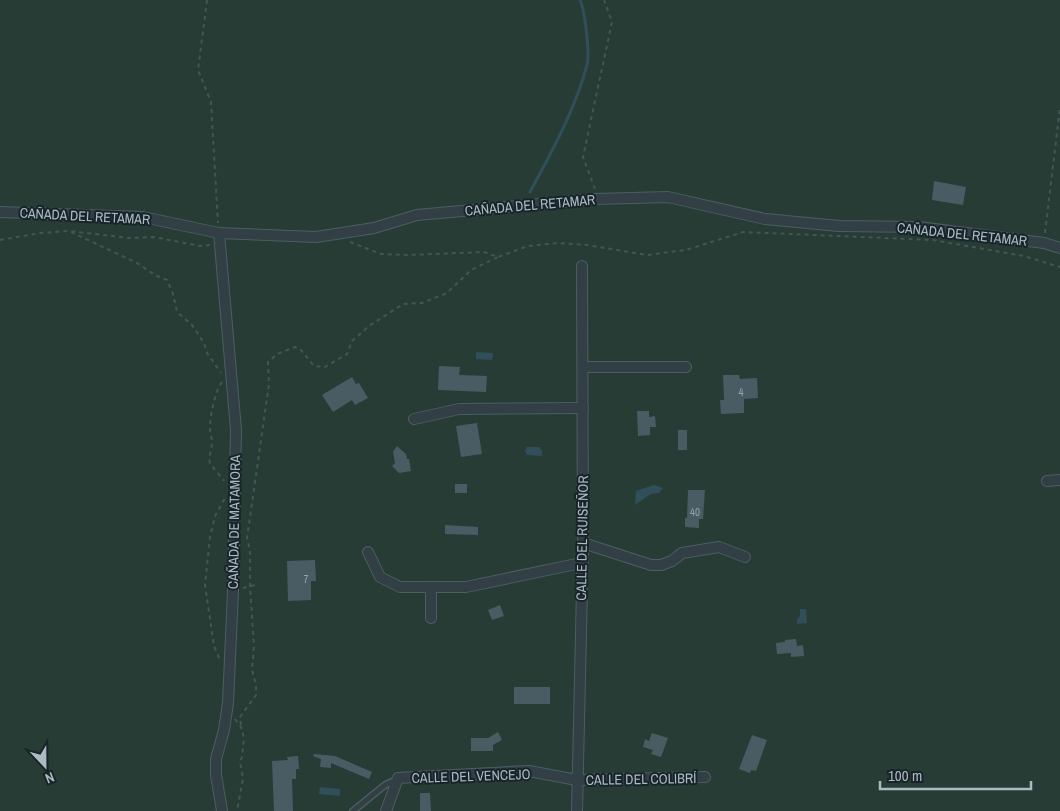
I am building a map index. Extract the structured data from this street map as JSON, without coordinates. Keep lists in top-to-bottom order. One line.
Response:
{"streets":{"street":["CAÑADA DEL RETAMAR","CAÑADA DE MATAMORA","CALLE DEL RUISEÑOR","CALLE DEL VENCEJO","CALLE DEL COLIBRÍ"]},"crossings":[["CAÑADA DEL RETAMAR","CAÑADA DE MATAMORA"],["CALLE DEL RUISEÑOR","CALLE DEL VENCEJO"],["CALLE DEL RUISEÑOR","CALLE DEL COLIBRÍ"],["CALLE DEL VENCEJO","CALLE DEL COLIBRÍ"]],"house_numbers":["4","40","7"],"scale_bar":"100 m","north":"bottom"}
